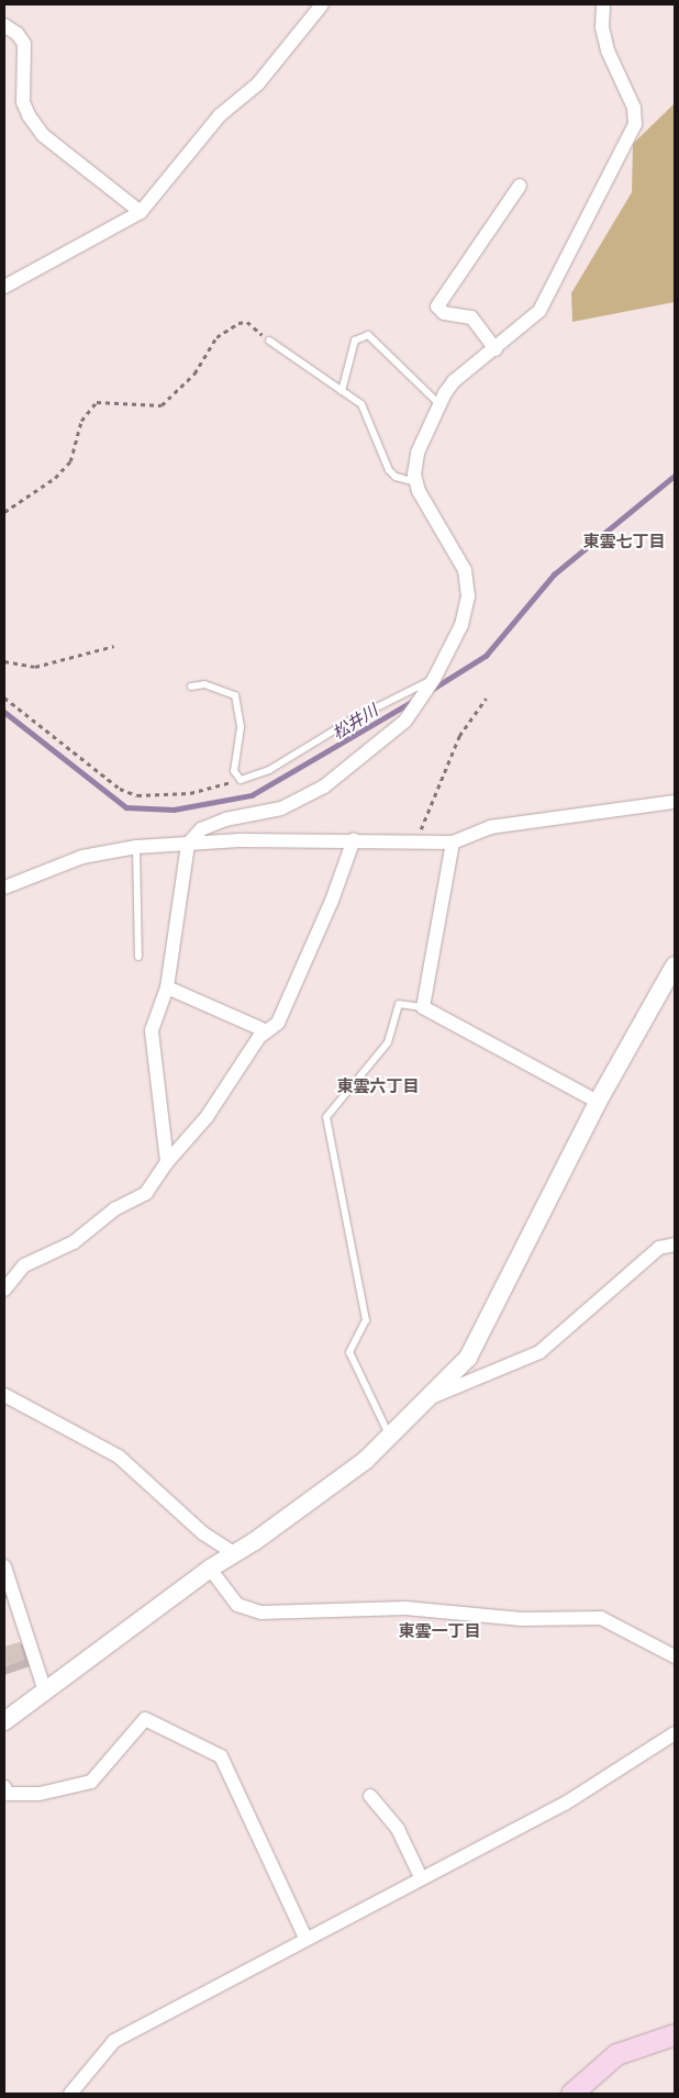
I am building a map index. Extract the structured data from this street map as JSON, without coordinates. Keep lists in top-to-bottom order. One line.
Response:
{"districts":["東雲七丁目","東雲六丁目","東雲一丁目"],"water":["松井川"]}
